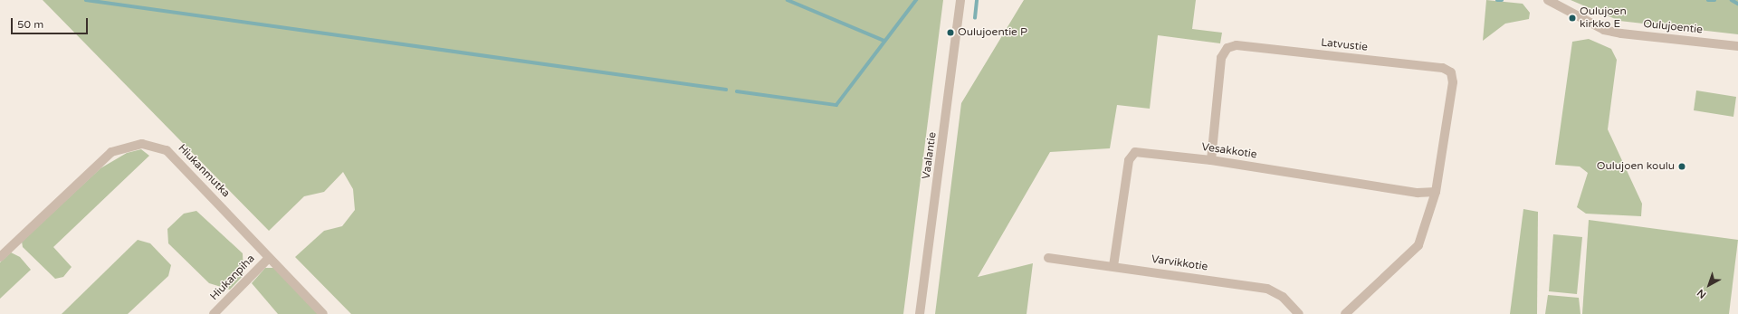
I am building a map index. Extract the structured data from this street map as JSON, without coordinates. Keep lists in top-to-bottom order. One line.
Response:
{"streets":{"street":["Oulujoentie","Latvustie","Vesakkotie","Vaalantie","Hiukanmutka","Varvikkotie","Hiukanpiha"]},"crossings":[["Latvustie","Vesakkotie"],["Vesakkotie","Varvikkotie"],["Hiukanmutka","Hiukanpiha"]],"places":["Oulujoen kirkko E","Oulujoentie P","Oulujoen koulu"],"scale_bar":"50 m","north":"bottom left"}
